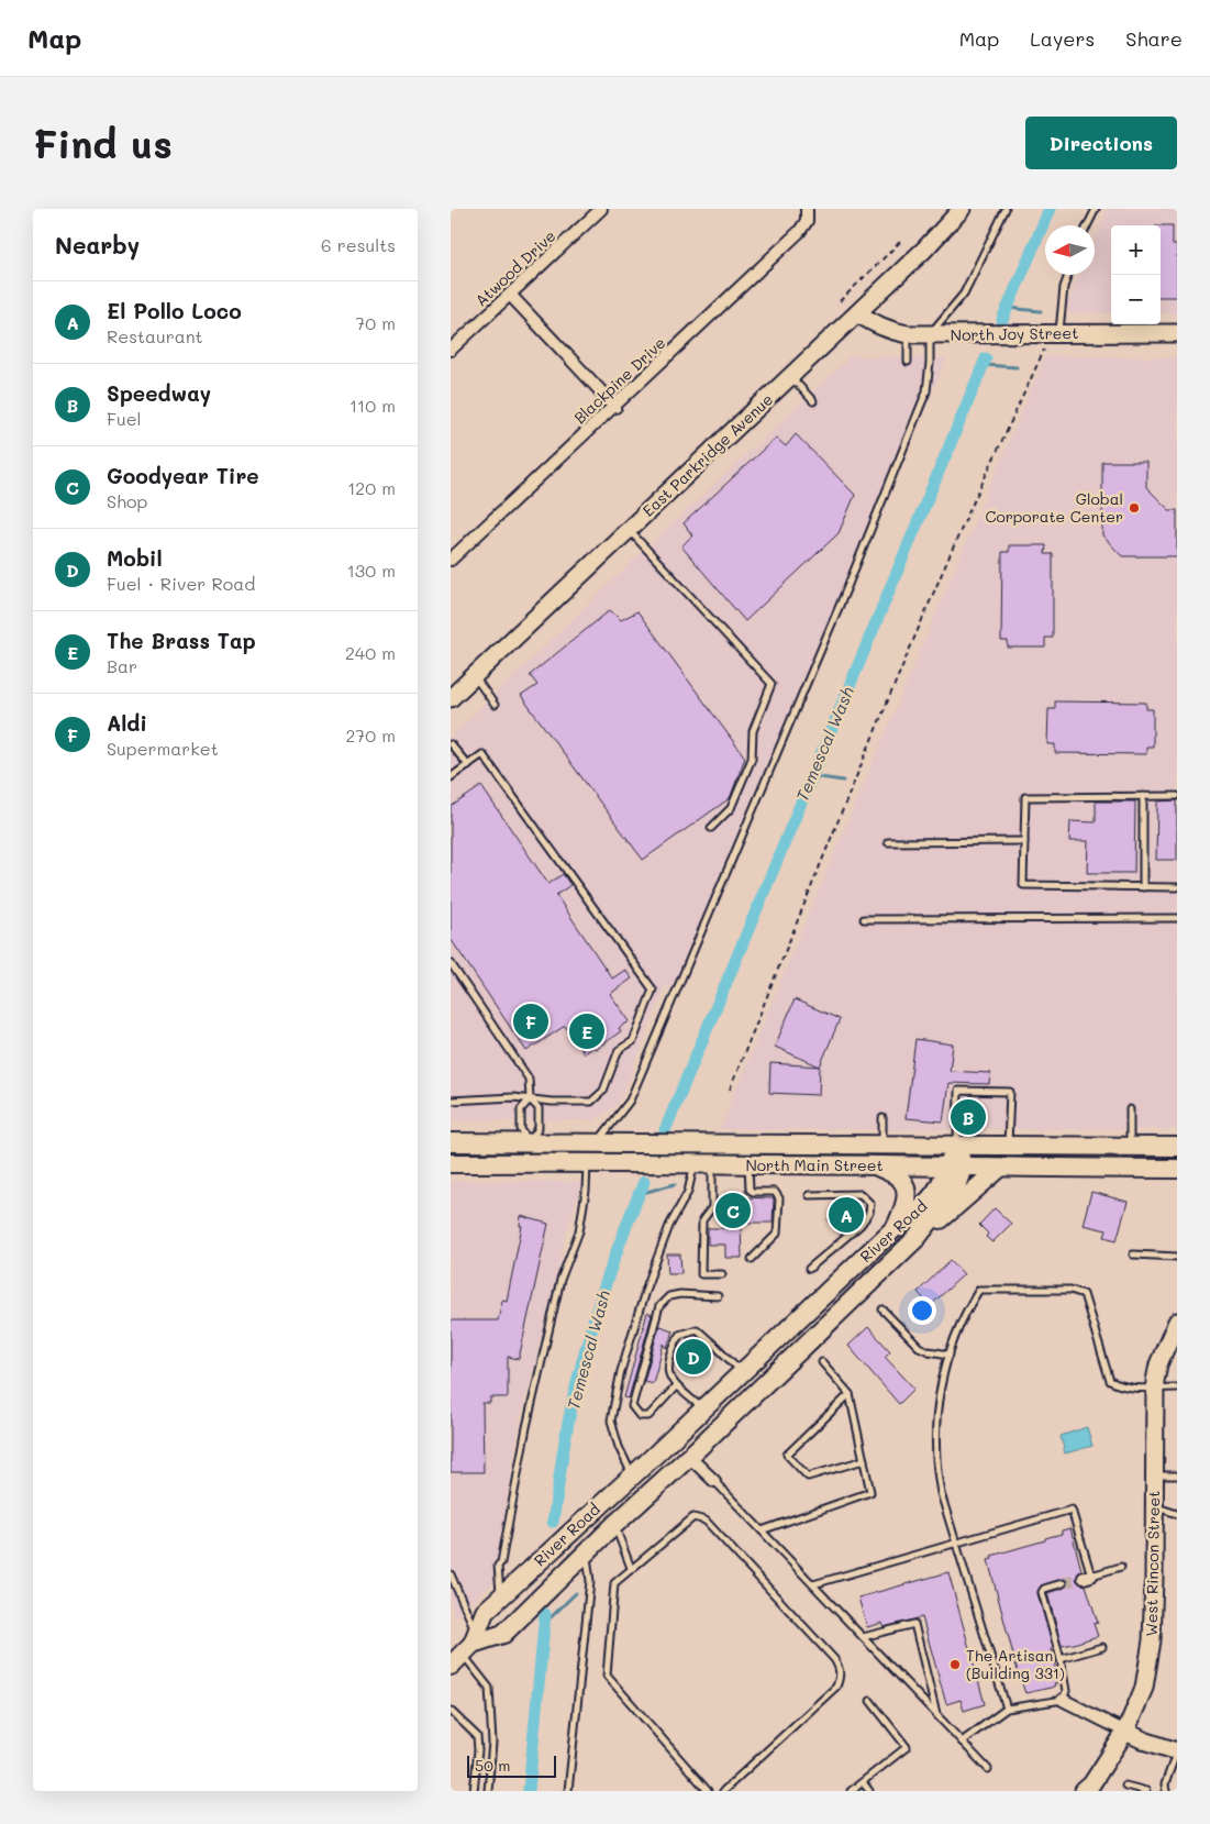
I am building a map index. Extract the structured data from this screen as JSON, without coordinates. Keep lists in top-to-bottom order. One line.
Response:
{"streets":{"main road":["North Main Street","River Road"],"street":["Atwood Drive","North Joy Street","Blackpine Drive","East Parkridge Avenue","West Rincon Street"]},"crossings":[["North Joy Street","East Parkridge Avenue"],["North Main Street","River Road"]],"water":["Temescal Wash"],"places":["Global Corporate Center","The Artisan (Building 331)"],"scale_bar":"50 m","north":"left","page":{"header":"Map","nav":["Map","Layers","Share"],"buttons":"Directions","title":"Find us","heading":["Nearby","6 results"],"map_buttons":["+","−"],"list":[{"mark":"A","name":"El Pollo Loco","note":"Restaurant","value":"70 m"},{"mark":"B","name":"Speedway","note":"Fuel","value":"110 m"},{"mark":"C","name":"Goodyear Tire","note":"Shop","value":"120 m"},{"mark":"D","name":"Mobil","note":"Fuel · River Road","value":"130 m"},{"mark":"E","name":"The Brass Tap","note":"Bar","value":"240 m"},{"mark":"F","name":"Aldi","note":"Supermarket","value":"270 m"}],"pins":["F","E","B","C","A","D"],"scale":"50 m"}}
